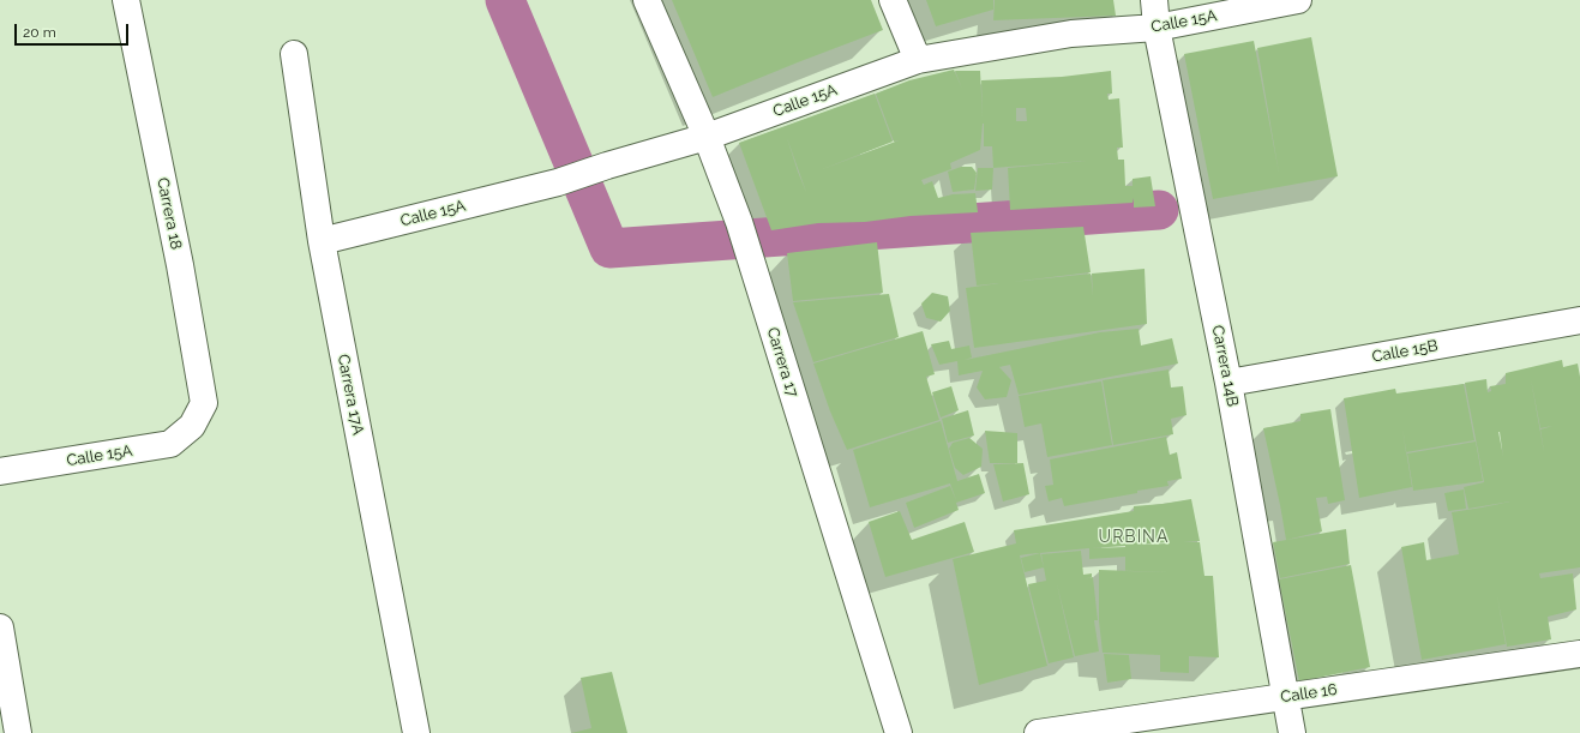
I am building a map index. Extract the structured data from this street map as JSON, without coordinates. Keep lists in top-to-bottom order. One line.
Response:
{"streets":{"street":["Calle 15A","Carrera 18","Calle 15B","Carrera 17","Carrera 14B","Carrera 17A","Calle 16"]},"crossings":[["Calle 15A","Carrera 18"],["Calle 15A","Carrera 17"],["Calle 15A","Carrera 14B"],["Calle 15A","Carrera 17A"],["Calle 15B","Carrera 14B"],["Carrera 14B","Calle 16"]],"districts":["URBINA"],"scale_bar":"20 m"}
